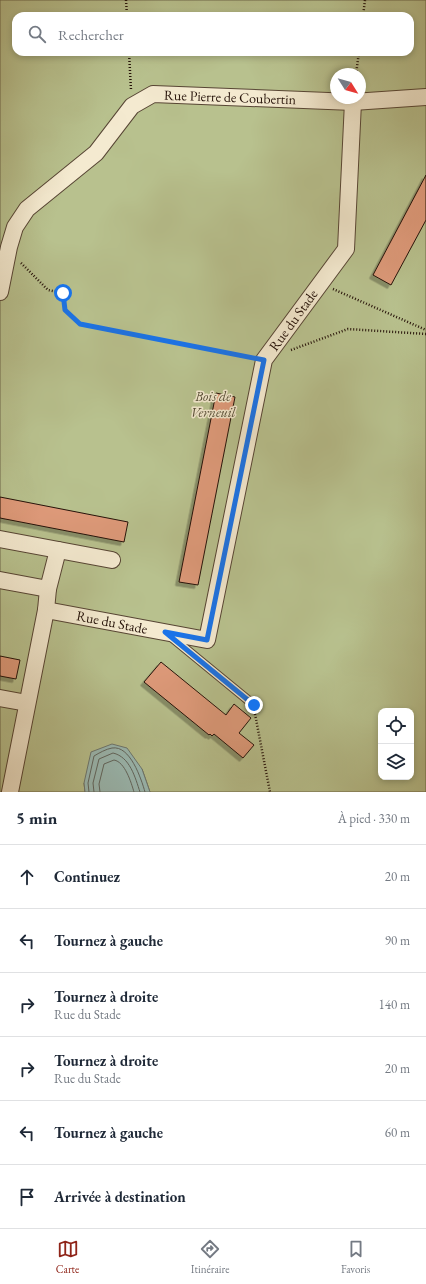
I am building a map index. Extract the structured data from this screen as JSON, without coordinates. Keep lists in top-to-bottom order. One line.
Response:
{"streets":{"street":["Rue Pierre de Coubertin","Rue du Stade"]},"parks":["Bois de Verneuil"],"north":"bottom right","page":{"search":"Rechercher","heading":["5 min","À pied · 330 m"],"list":[["Continuez","20 m"],["Tournez à gauche","90 m"],["Tournez à droite","Rue du Stade","140 m"],["Tournez à droite","Rue du Stade","20 m"],["Tournez à gauche","60 m"],"Arrivée à destination"],"nav":["Carte","Itinéraire","Favoris"]}}
